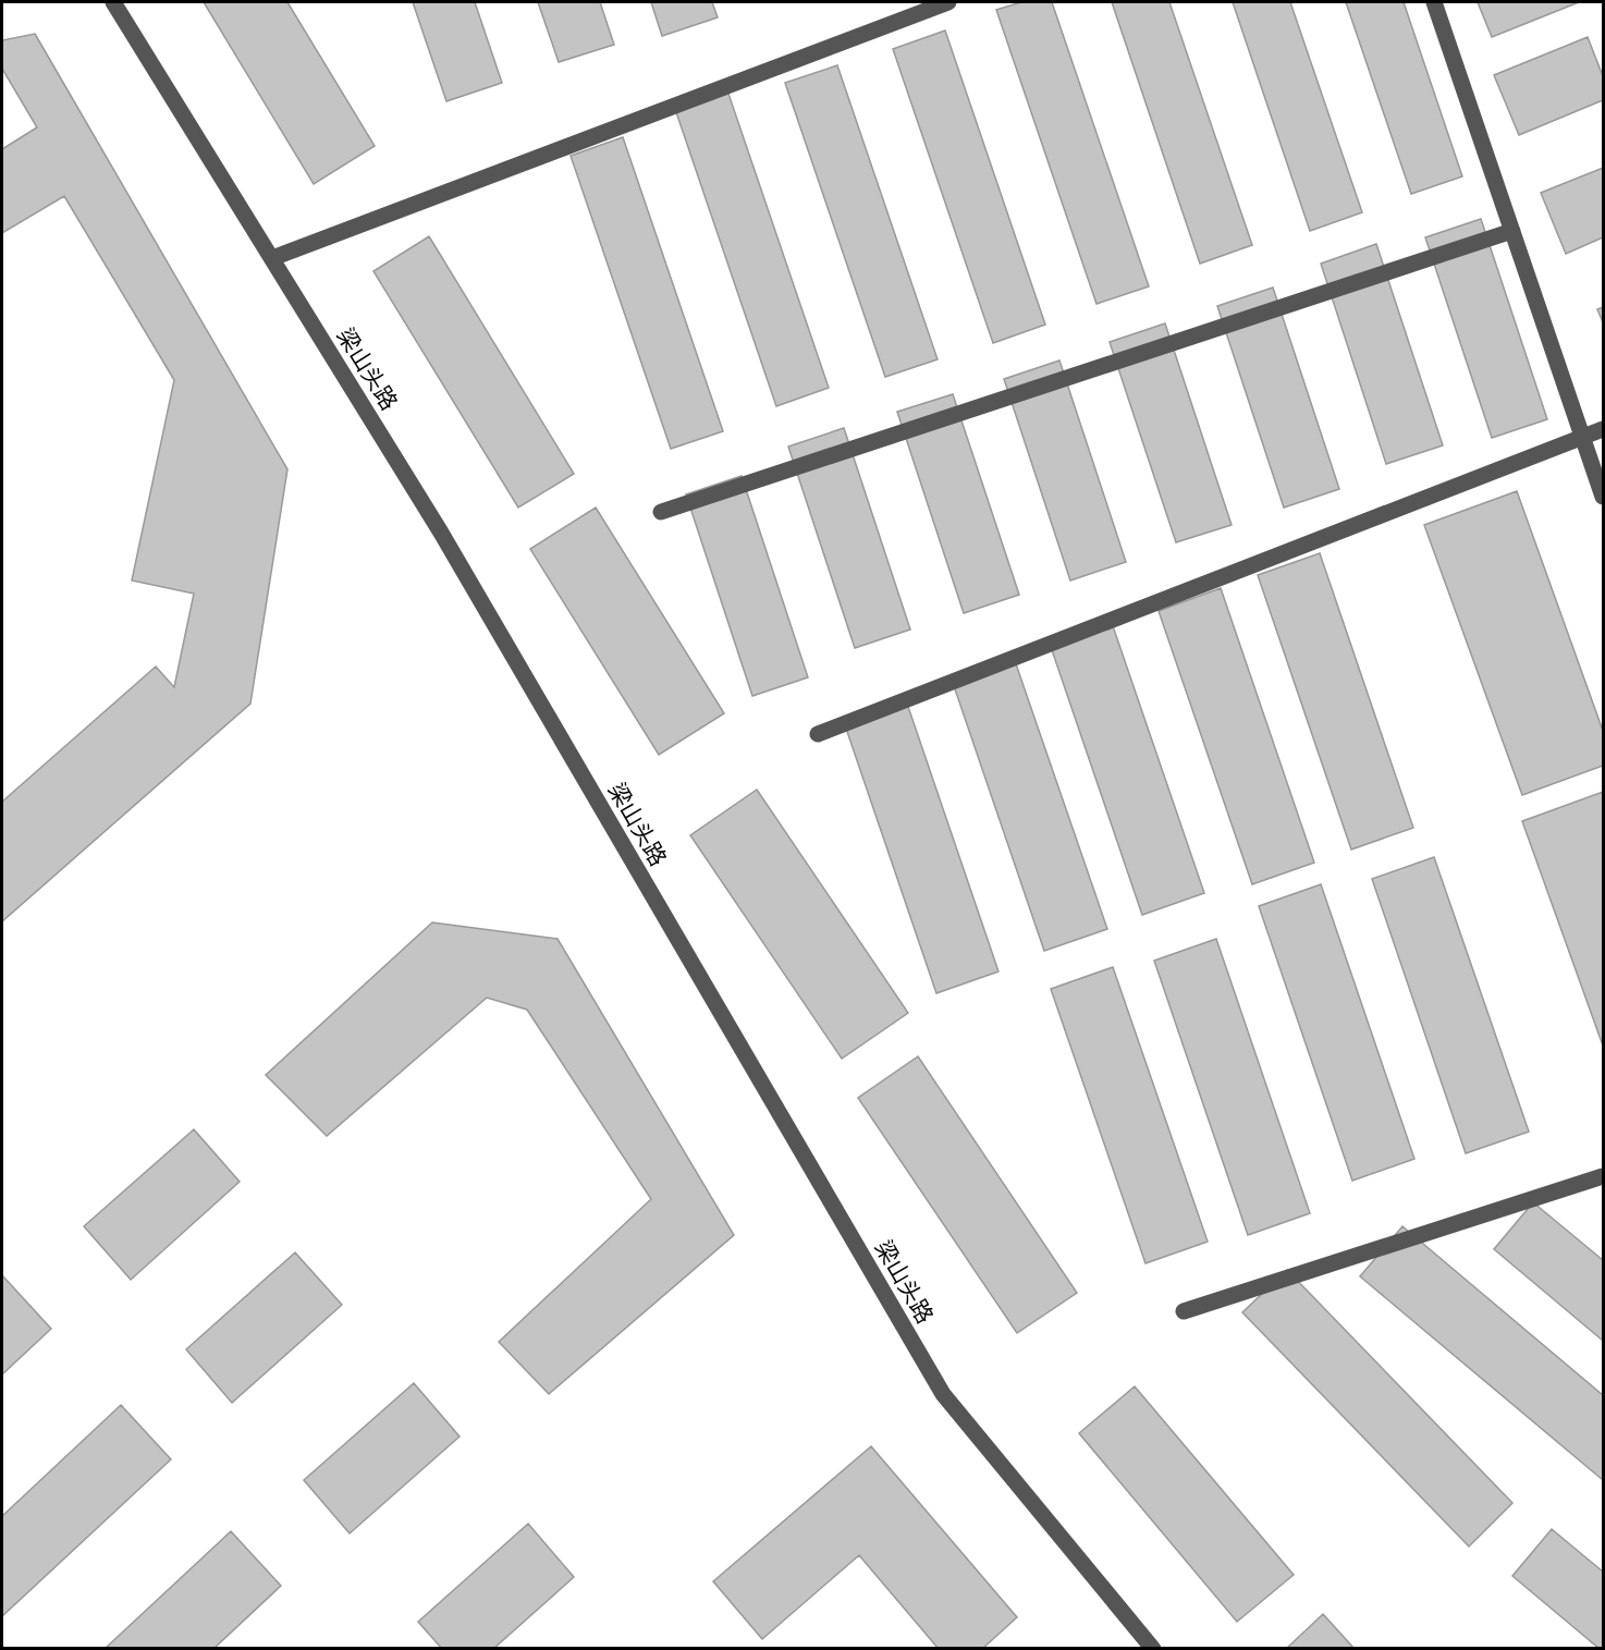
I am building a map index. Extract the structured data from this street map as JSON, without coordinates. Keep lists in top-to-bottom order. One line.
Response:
{"streets":{"street":["梁山头路"]}}
